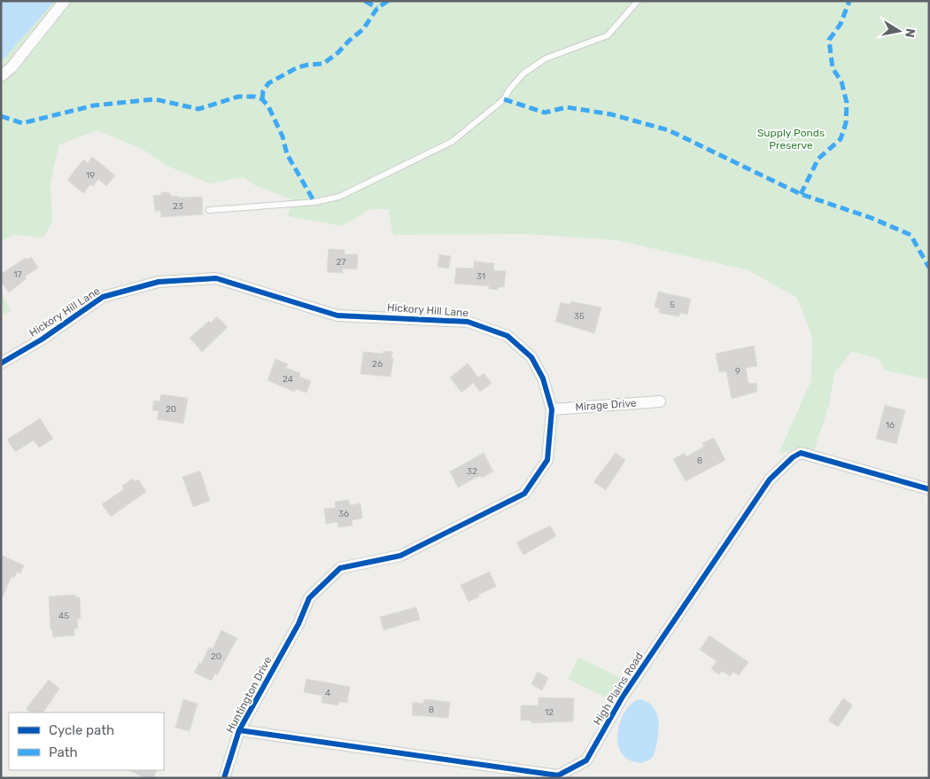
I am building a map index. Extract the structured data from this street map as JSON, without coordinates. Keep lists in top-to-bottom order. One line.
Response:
{"streets":{"street":["Hickory Hill Lane","Mirage Drive","High Plains Road","Huntington Drive"]},"crossings":[["Hickory Hill Lane","Mirage Drive"],["Hickory Hill Lane","Huntington Drive"],["High Plains Road","Huntington Drive"]],"parks":["Supply Ponds Preserve"],"house_numbers":["19","23","27","17","31","5","35","26","9","24","20","16","8","32","36","45","20","4","8","12"],"legend":["Cycle path","Path"],"north":"right"}
